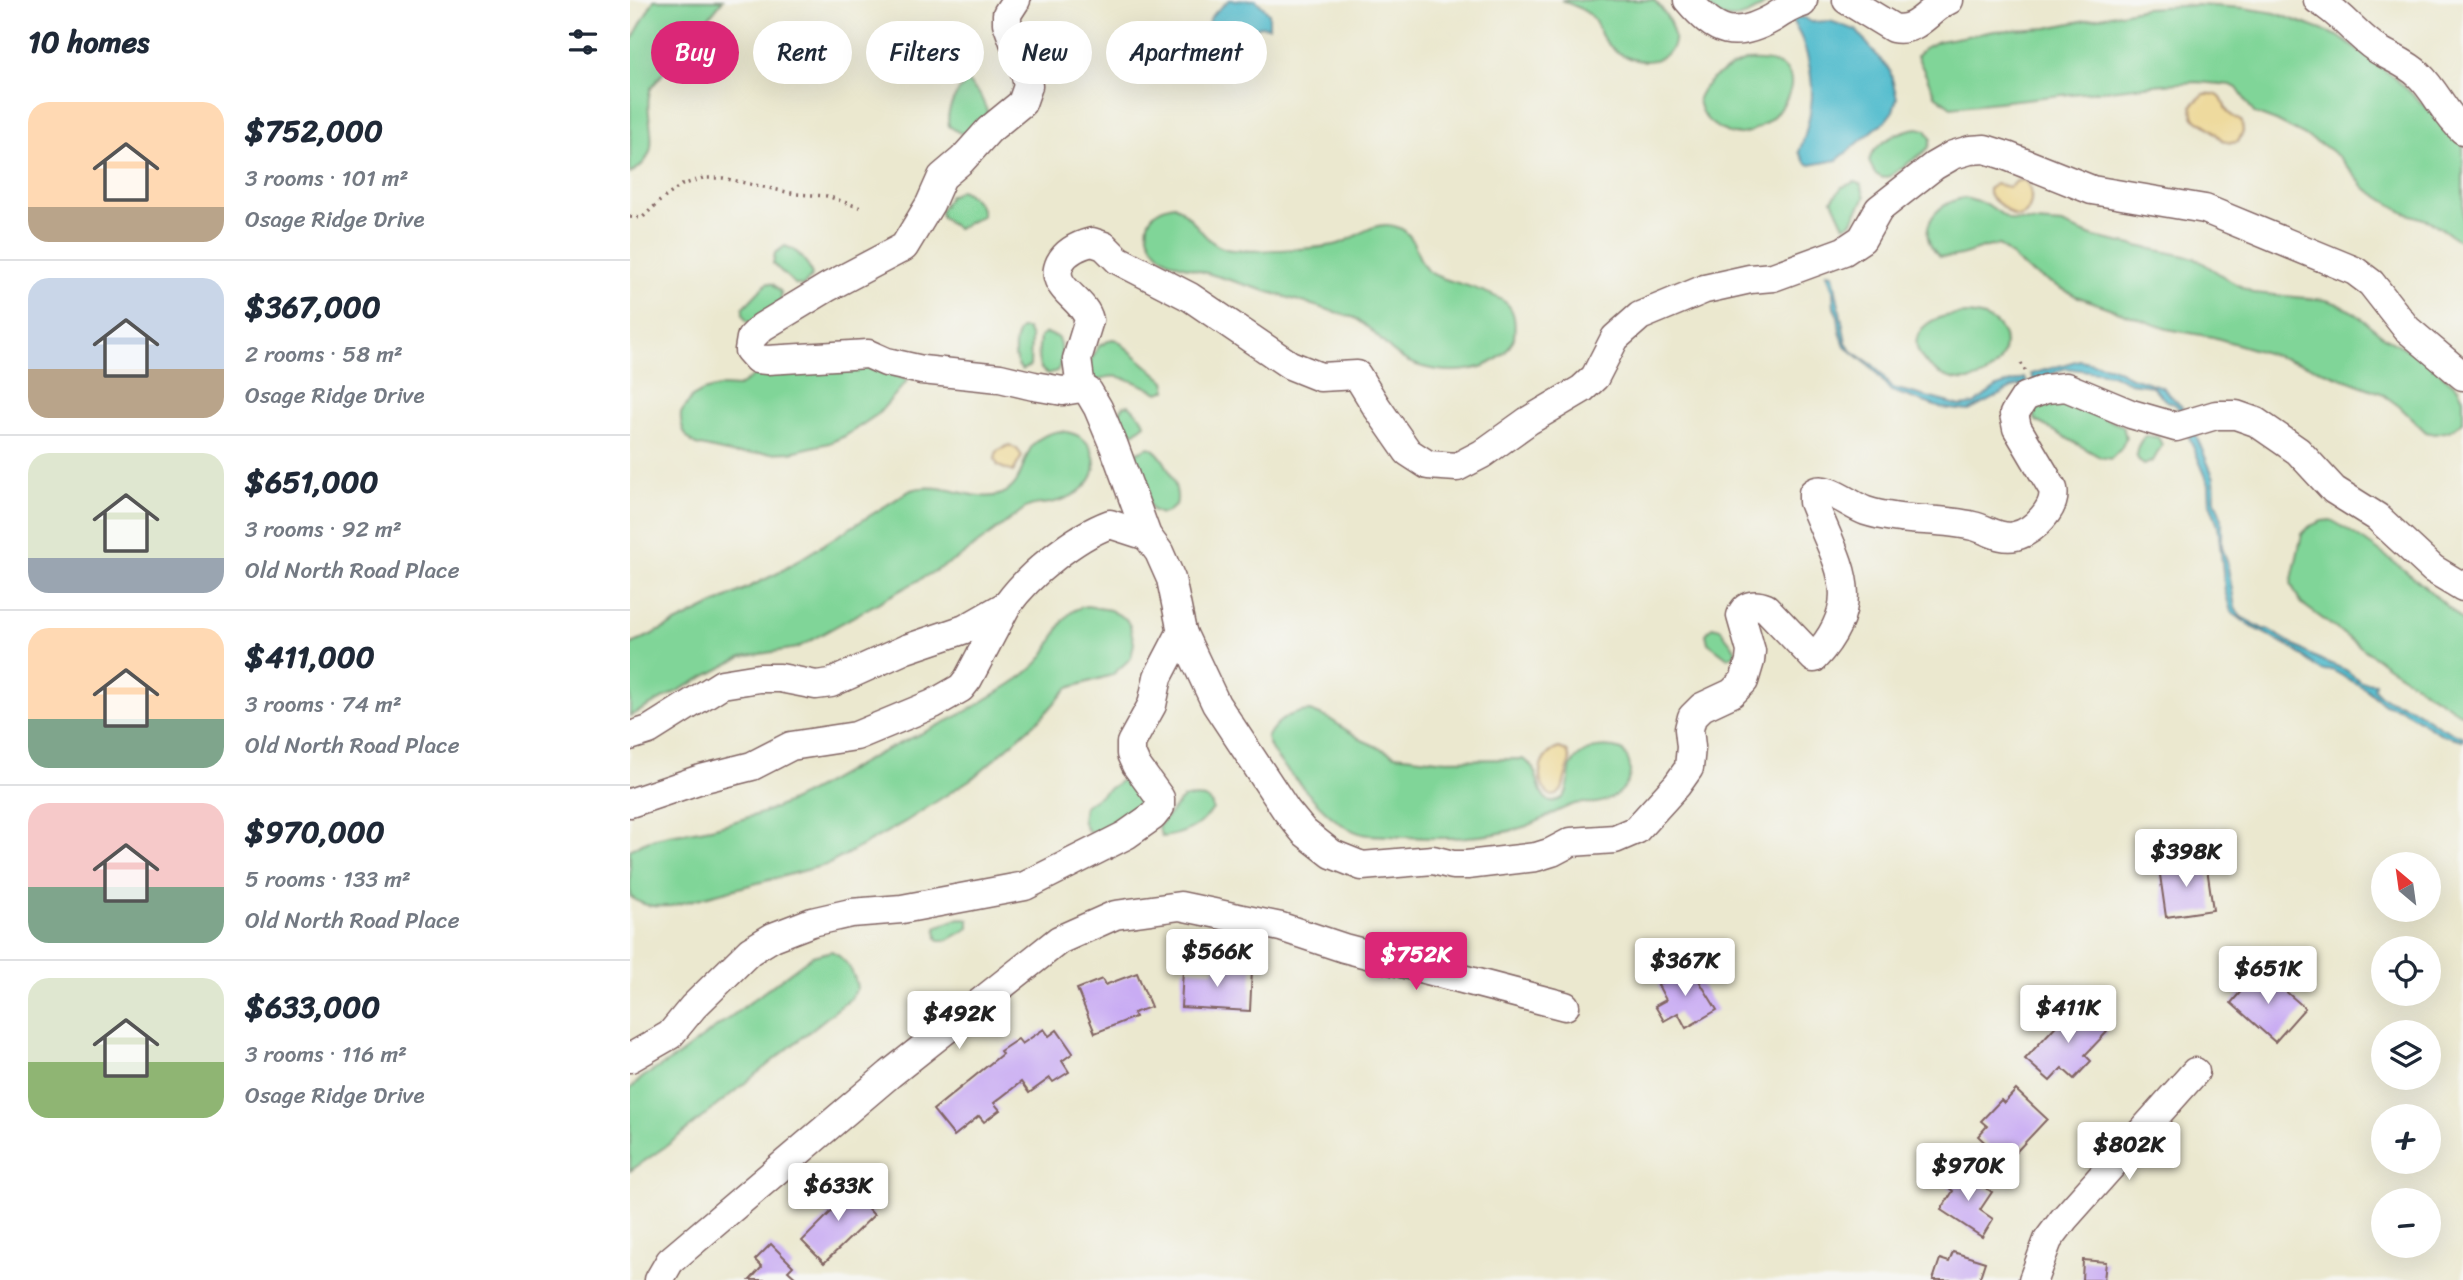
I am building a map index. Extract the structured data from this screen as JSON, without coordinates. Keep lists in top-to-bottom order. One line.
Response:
{"north":"top left","page":{"heading":"10 homes","chip":["Buy","Rent","Filters","New","Apartment"],"list":[{"name":"$752,000","note":"3 rooms · 101 m² · Osage Ridge Drive"},{"name":"$367,000","note":"2 rooms · 58 m² · Osage Ridge Drive"},{"name":"$651,000","note":"3 rooms · 92 m² · Old North Road Place"},{"name":"$411,000","note":"3 rooms · 74 m² · Old North Road Place"},{"name":"$970,000","note":"5 rooms · 133 m² · Old North Road Place"},{"name":"$633,000","note":"3 rooms · 116 m² · Osage Ridge Drive"}],"price":["$398K","$566K","$752K","$367K","$651K","$411K","$492K","$802K","$970K","$633K"],"map_buttons":["+","−"]}}
